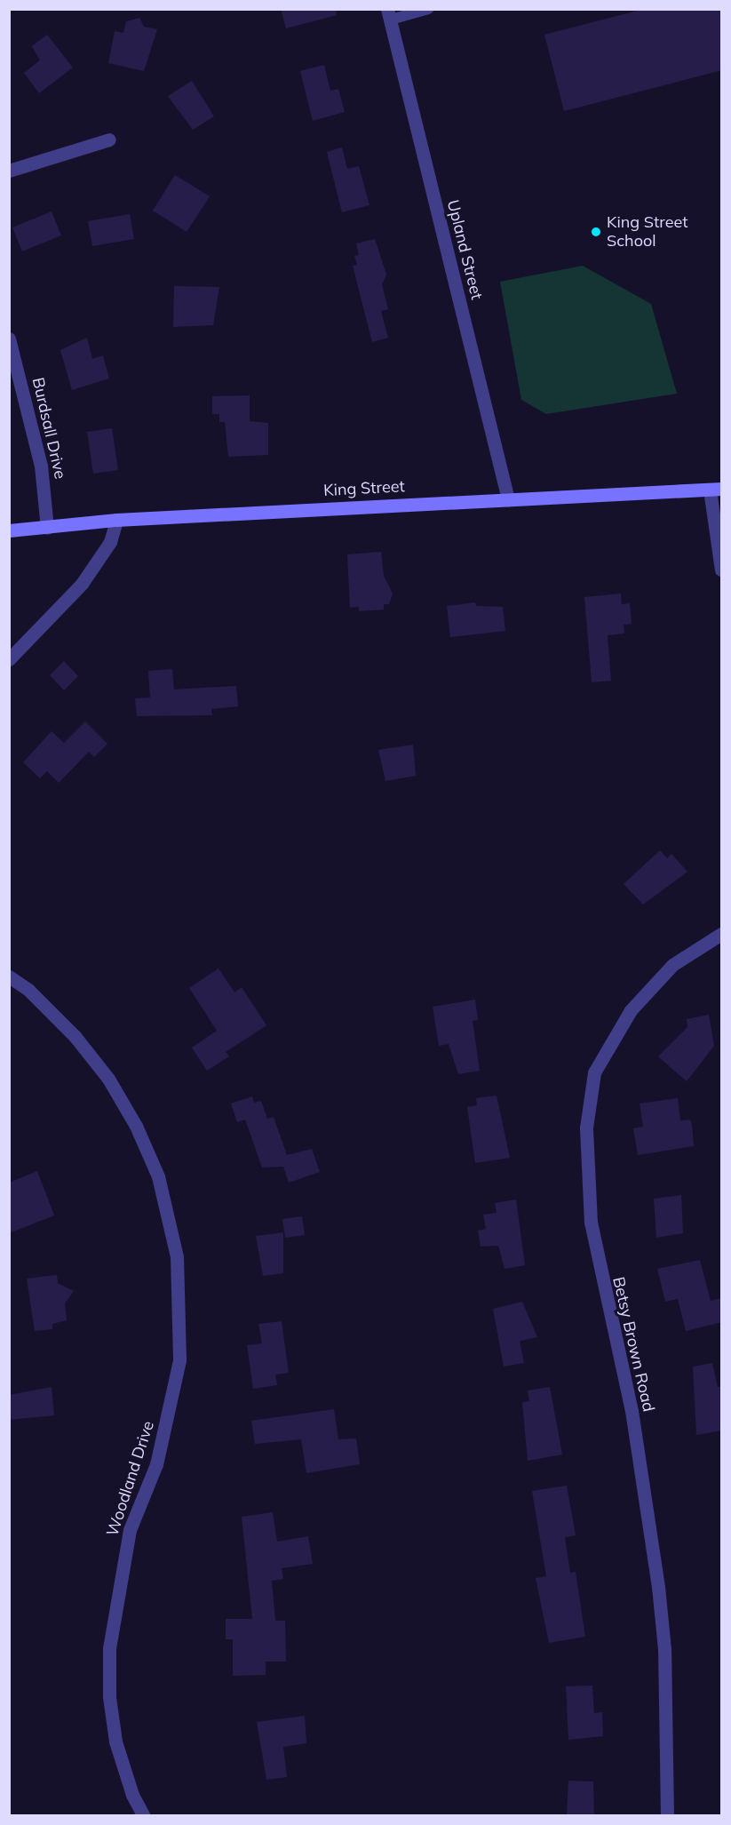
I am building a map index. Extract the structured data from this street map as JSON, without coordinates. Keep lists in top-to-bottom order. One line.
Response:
{"streets":{"main road":["King Street"],"street":["Upland Street","Burdsall Drive","Betsy Brown Road","Woodland Drive"]},"crossings":[["Upland Street","King Street"],["Burdsall Drive","King Street"]],"places":["King Street School"]}
